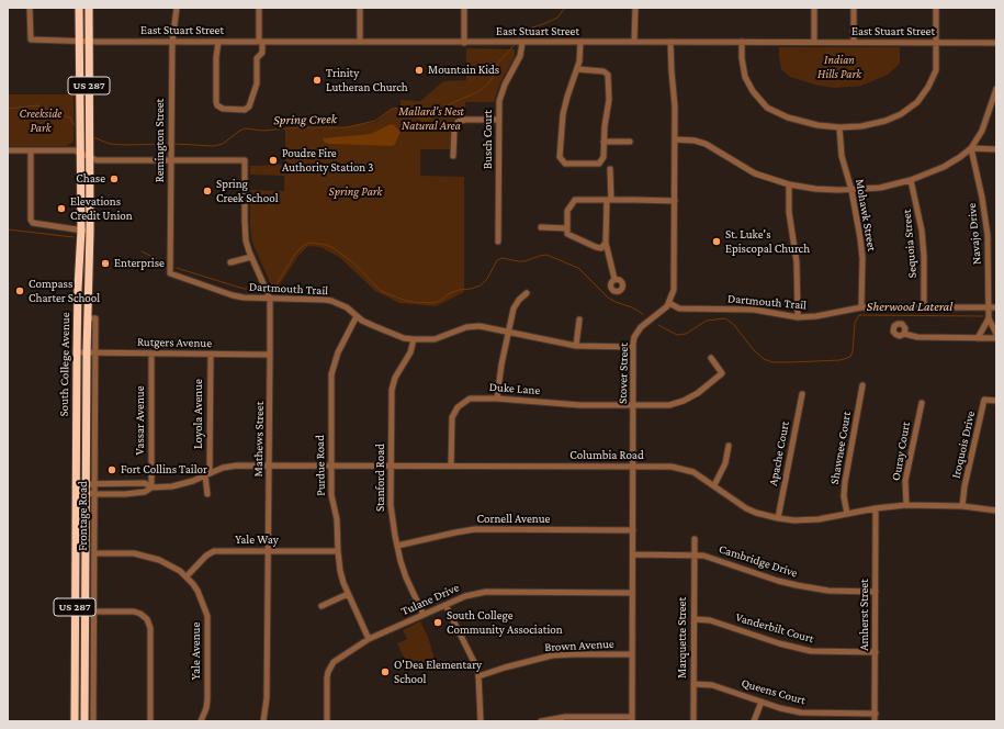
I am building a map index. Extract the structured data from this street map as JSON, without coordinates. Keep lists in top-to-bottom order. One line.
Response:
{"streets":{"highway":["US 287","South College Avenue"],"street":["East Stuart Street","Busch Court","Remington Street","Mohawk Street","Navajo Drive","Sequoia Street","Dartmouth Trail","Rutgers Avenue","Stover Street","Duke Lane","Loyola Avenue","Vassar Avenue","Mathews Street","Iroquois Drive","Shawnee Court","Ouray Court","Apache Court","Columbia Road","Purdue Road","Stanford Road","Frontage Road","Cornell Avenue","Yale Way","Cambridge Drive","Tulane Drive","Amherst Street","Vanderbilt Court","Marquette Street","Brown Avenue","Yale Avenue","Queens Court"]},"crossings":[["East Stuart Street","Busch Court"],["East Stuart Street","Remington Street"],["East Stuart Street","South College Avenue"],["Remington Street","Dartmouth Trail"],["Remington Street","Mathews Street"],["Mohawk Street","Dartmouth Trail"],["Navajo Drive","Dartmouth Trail"],["Sequoia Street","Dartmouth Trail"],["Dartmouth Trail","Stover Street"],["Dartmouth Trail","Mathews Street"],["Dartmouth Trail","Purdue Road"],["Dartmouth Trail","Stanford Road"],["Rutgers Avenue","South College Avenue"],["Rutgers Avenue","Loyola Avenue"],["Rutgers Avenue","Vassar Avenue"],["Rutgers Avenue","Mathews Street"],["South College Avenue","Columbia Road"],["South College Avenue","Frontage Road"],["Stover Street","Duke Lane"],["Stover Street","Columbia Road"],["Stover Street","Cornell Avenue"],["Stover Street","Cambridge Drive"],["Stover Street","Tulane Drive"],["Stover Street","Brown Avenue"],["Duke Lane","Columbia Road"],["Loyola Avenue","Columbia Road"],["Vassar Avenue","Columbia Road"],["Mathews Street","Columbia Road"],["Mathews Street","Yale Way"],["Iroquois Drive","Columbia Road"],["Shawnee Court","Columbia Road"],["Ouray Court","Columbia Road"],["Apache Court","Columbia Road"],["Columbia Road","Purdue Road"],["Columbia Road","Stanford Road"],["Columbia Road","Frontage Road"],["Columbia Road","Amherst Street"],["Purdue Road","Yale Way"],["Purdue Road","Tulane Drive"],["Stanford Road","Cornell Avenue"],["Stanford Road","Tulane Drive"],["Frontage Road","Yale Avenue"],["Yale Way","Yale Avenue"],["Cambridge Drive","Amherst Street"],["Cambridge Drive","Marquette Street"],["Amherst Street","Vanderbilt Court"],["Amherst Street","Queens Court"],["Vanderbilt Court","Marquette Street"],["Marquette Street","Queens Court"]],"water":["Spring Creek","Sherwood Lateral"],"parks":["Indian Hills Park","Mallard's Nest Natural Area","Creekside Park","Spring Park"],"places":["Mountain Kids","Trinity Lutheran Church","Poudre Fire Authority Station 3","Chase","Spring Creek School","Elevations Credit Union","St. Luke's Episcopal Church","Enterprise","Compass Charter School","Fort Collins Tailor","South College Community Association","O'Dea Elementary School"]}
